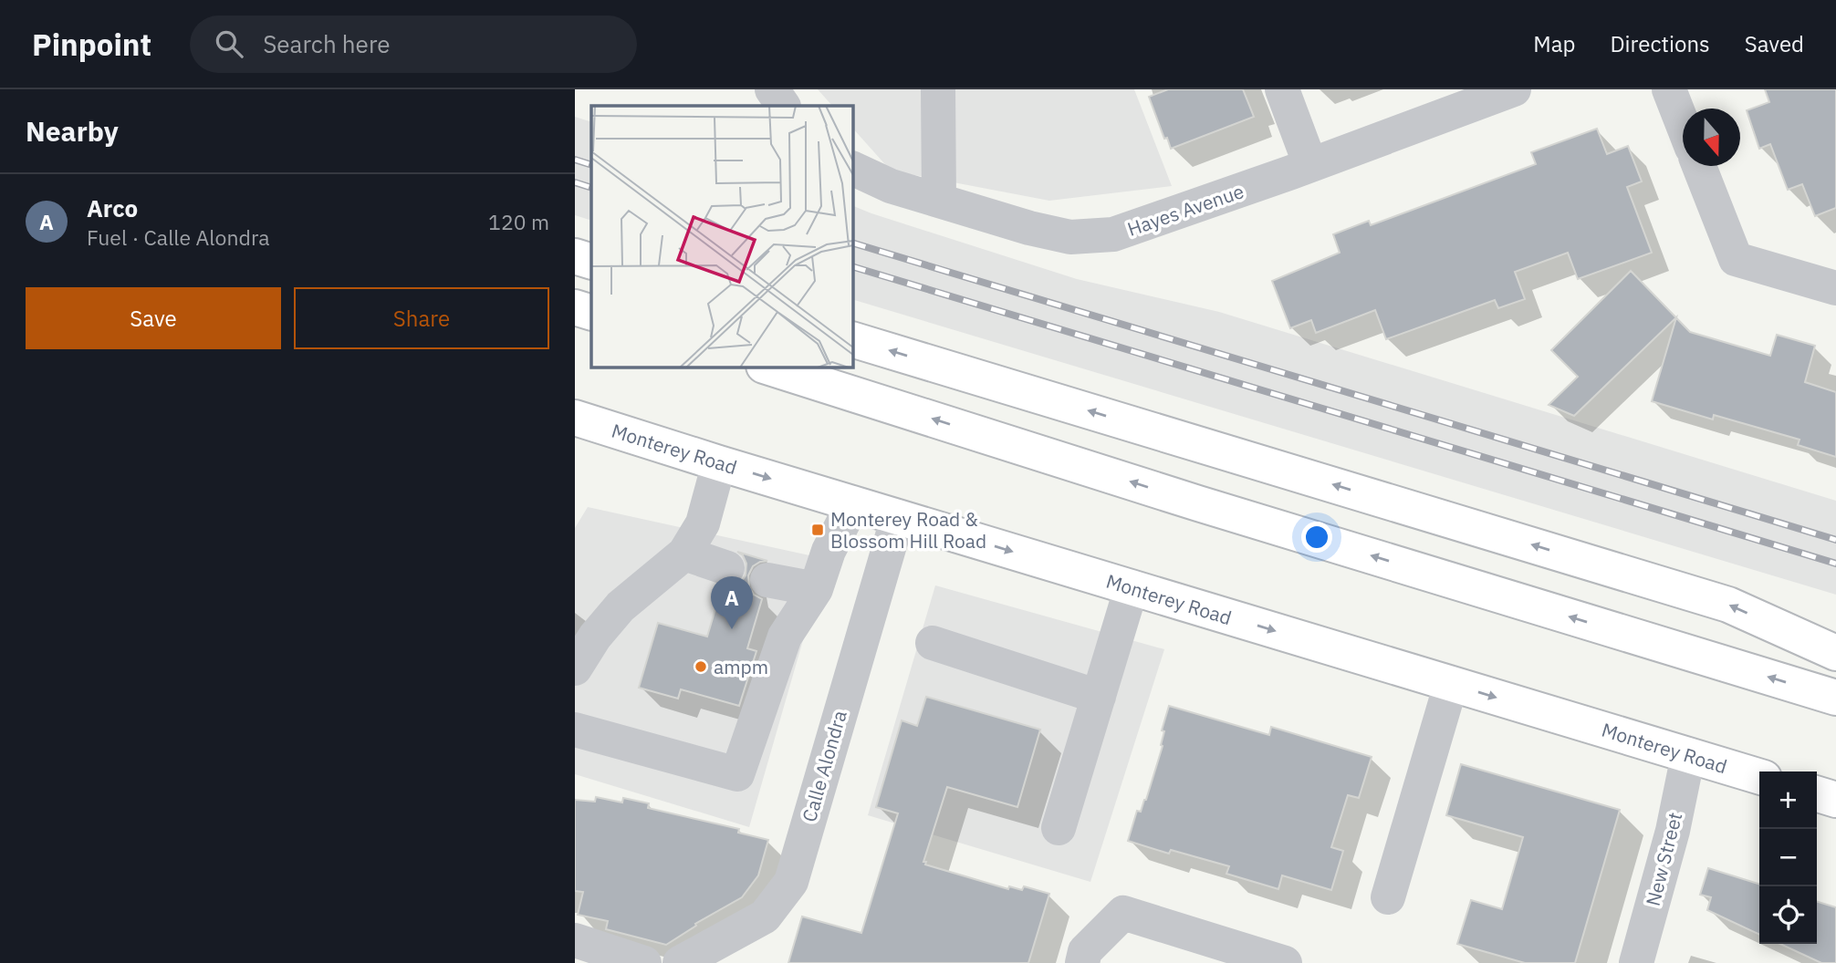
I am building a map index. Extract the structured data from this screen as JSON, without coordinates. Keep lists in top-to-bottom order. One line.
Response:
{"streets":{"main road":["Monterey Road"],"street":["Hayes Avenue","Calle Alondra","New Street"]},"crossings":[["Monterey Road","Calle Alondra"],["Monterey Road","New Street"]],"places":{"transit":["Monterey Road & Blossom Hill Road"],"other":["ampm"]},"north":"bottom","page":{"header":"Pinpoint","search":"Search here","nav":["Map","Directions","Saved"],"heading":"Nearby","list":[{"mark":"A","name":"Arco","note":"Fuel · Calle Alondra","value":"120 m"}],"buttons":["Save","Share"],"pins":"A","map_buttons":["+","−"]}}
